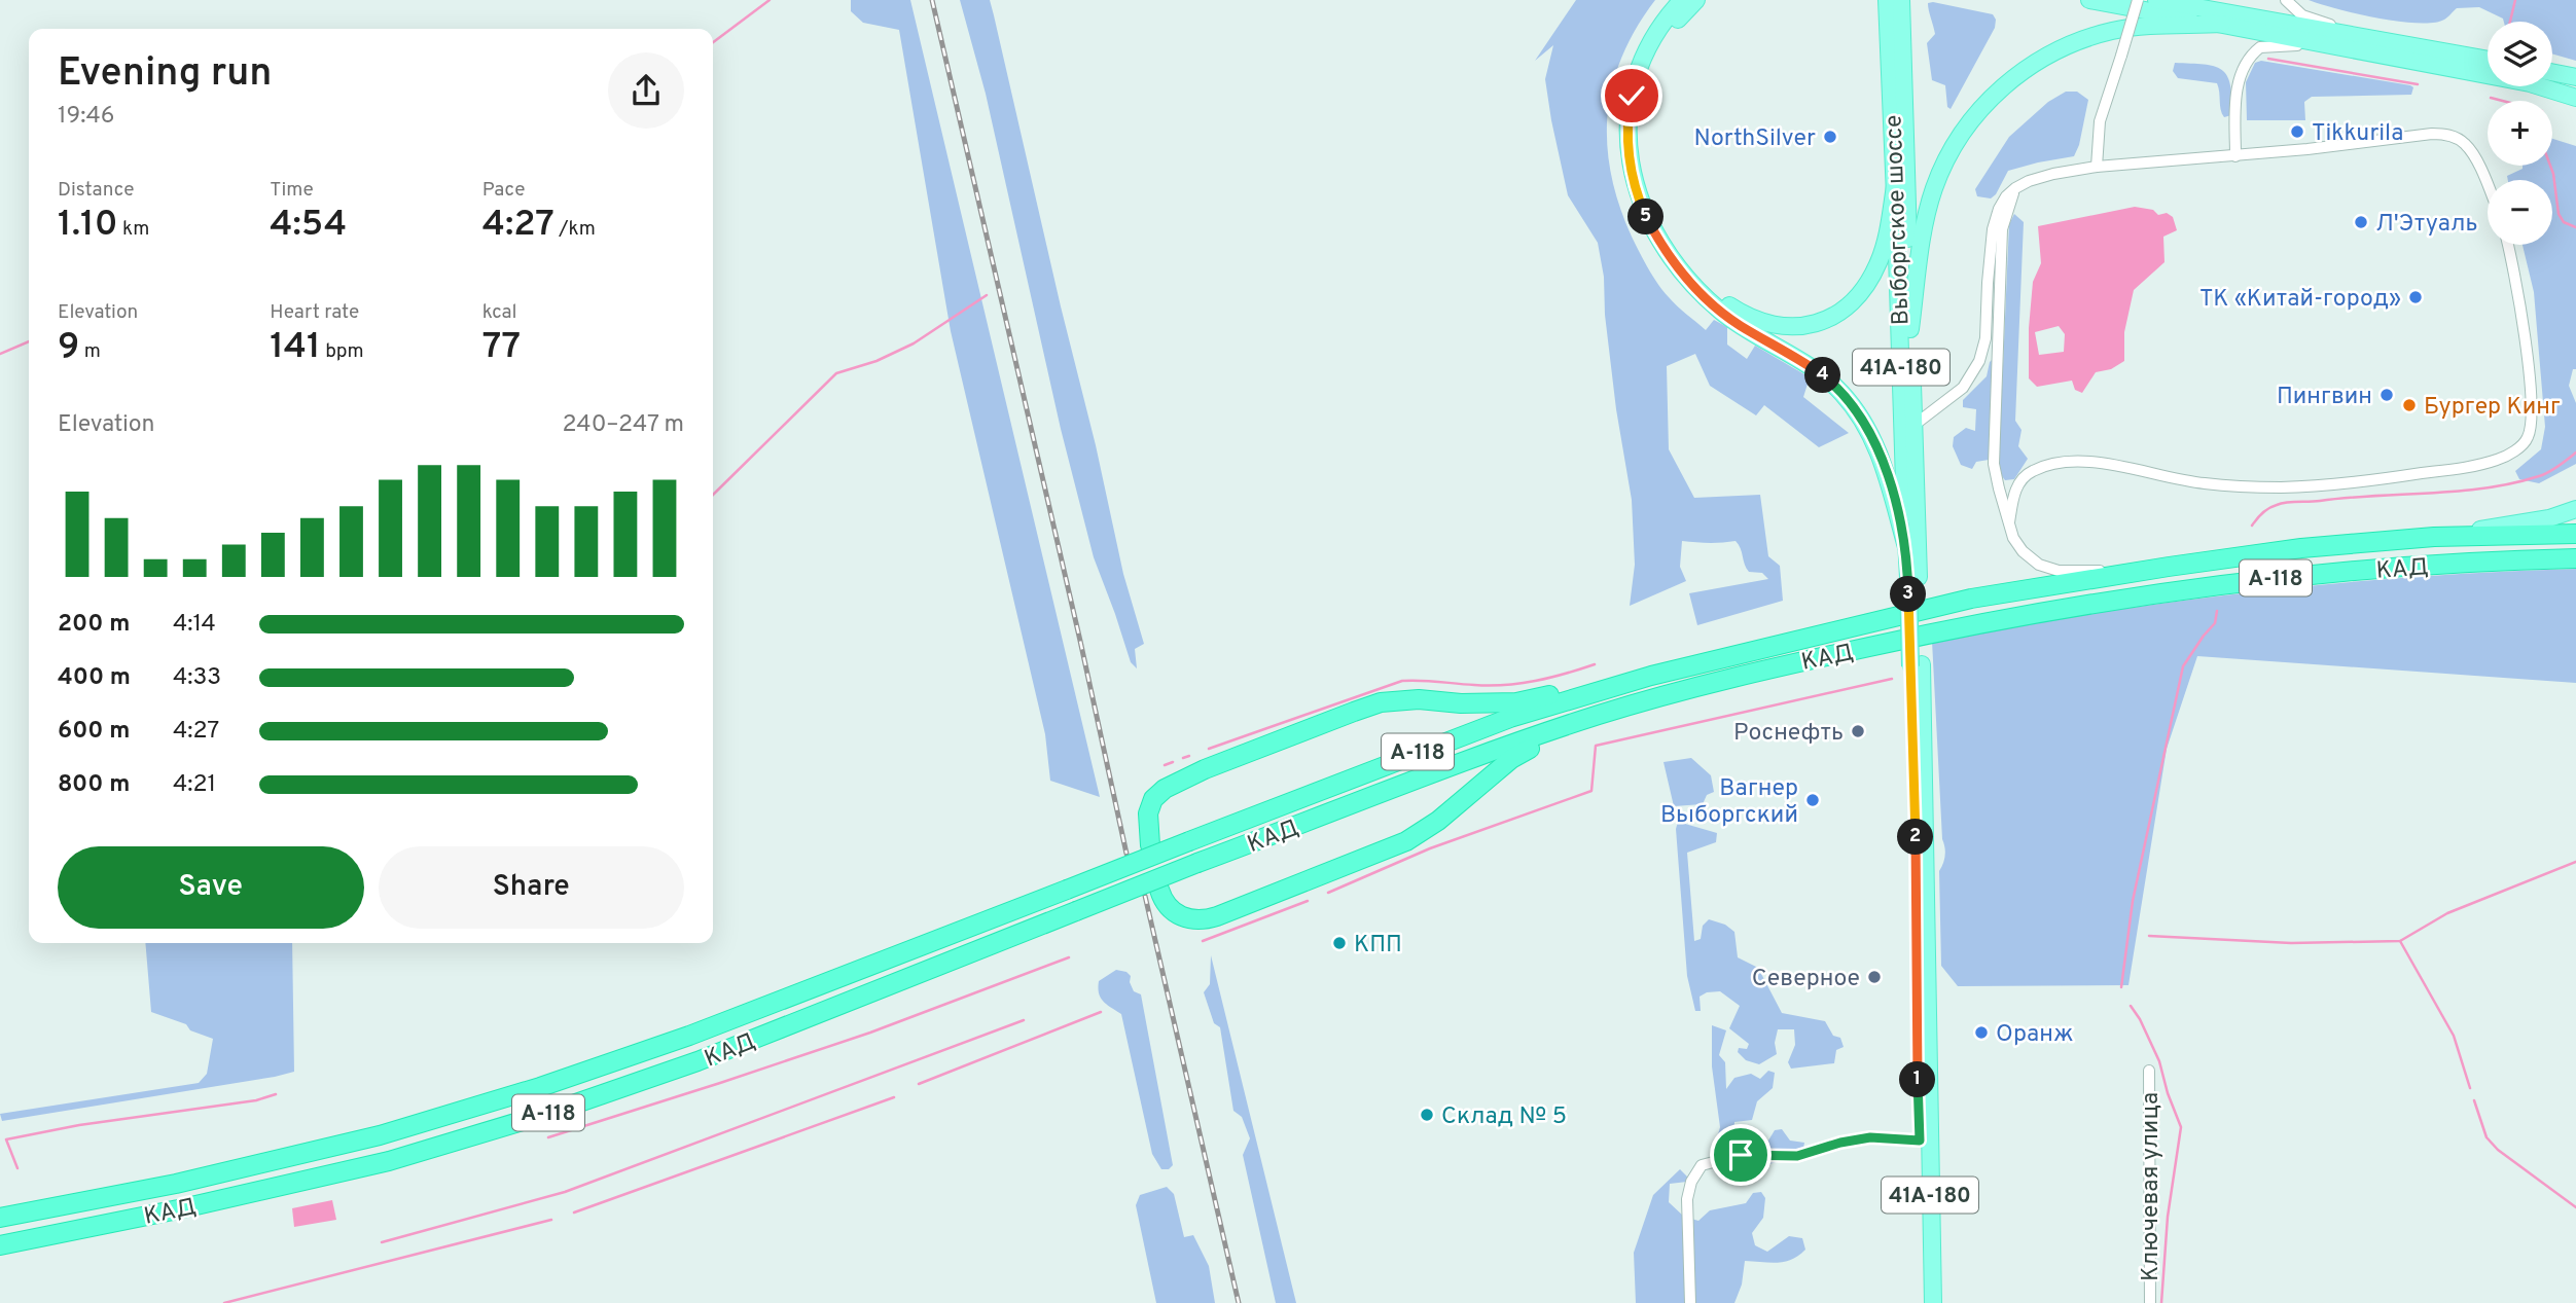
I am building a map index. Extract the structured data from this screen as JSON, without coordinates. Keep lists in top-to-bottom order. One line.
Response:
{"streets":{"highway":["КАД","А-118"],"main road":["Выборгское шоссе","41А-180"],"street":["Ключевая улица"]},"places":["Tikkurila","NorthSilver","Л'Этуаль","ТК «Китай-город»","Пингвин","Бургер Кинг","Роснефть","Вагнер Выборгский","КПП","Северное","Оранж","Склад № 5"],"page":{"map_buttons":["+","−"],"heading":["Evening run","19:46"],"stats":[["Distance","1.10 km"],["Time","4:54"],["Pace","4:27 /km"],["Elevation","9 m"],["Heart rate","141 bpm"],["kcal","77"]],"pins":["5","4","3","2","1"],"chart":["Elevation","240–247 m"],"list":[{"name":"200 m","note":"4:14"},{"name":"400 m","note":"4:33"},{"name":"600 m","note":"4:27"},{"name":"800 m","note":"4:21"}],"buttons":["Save","Share"]}}
